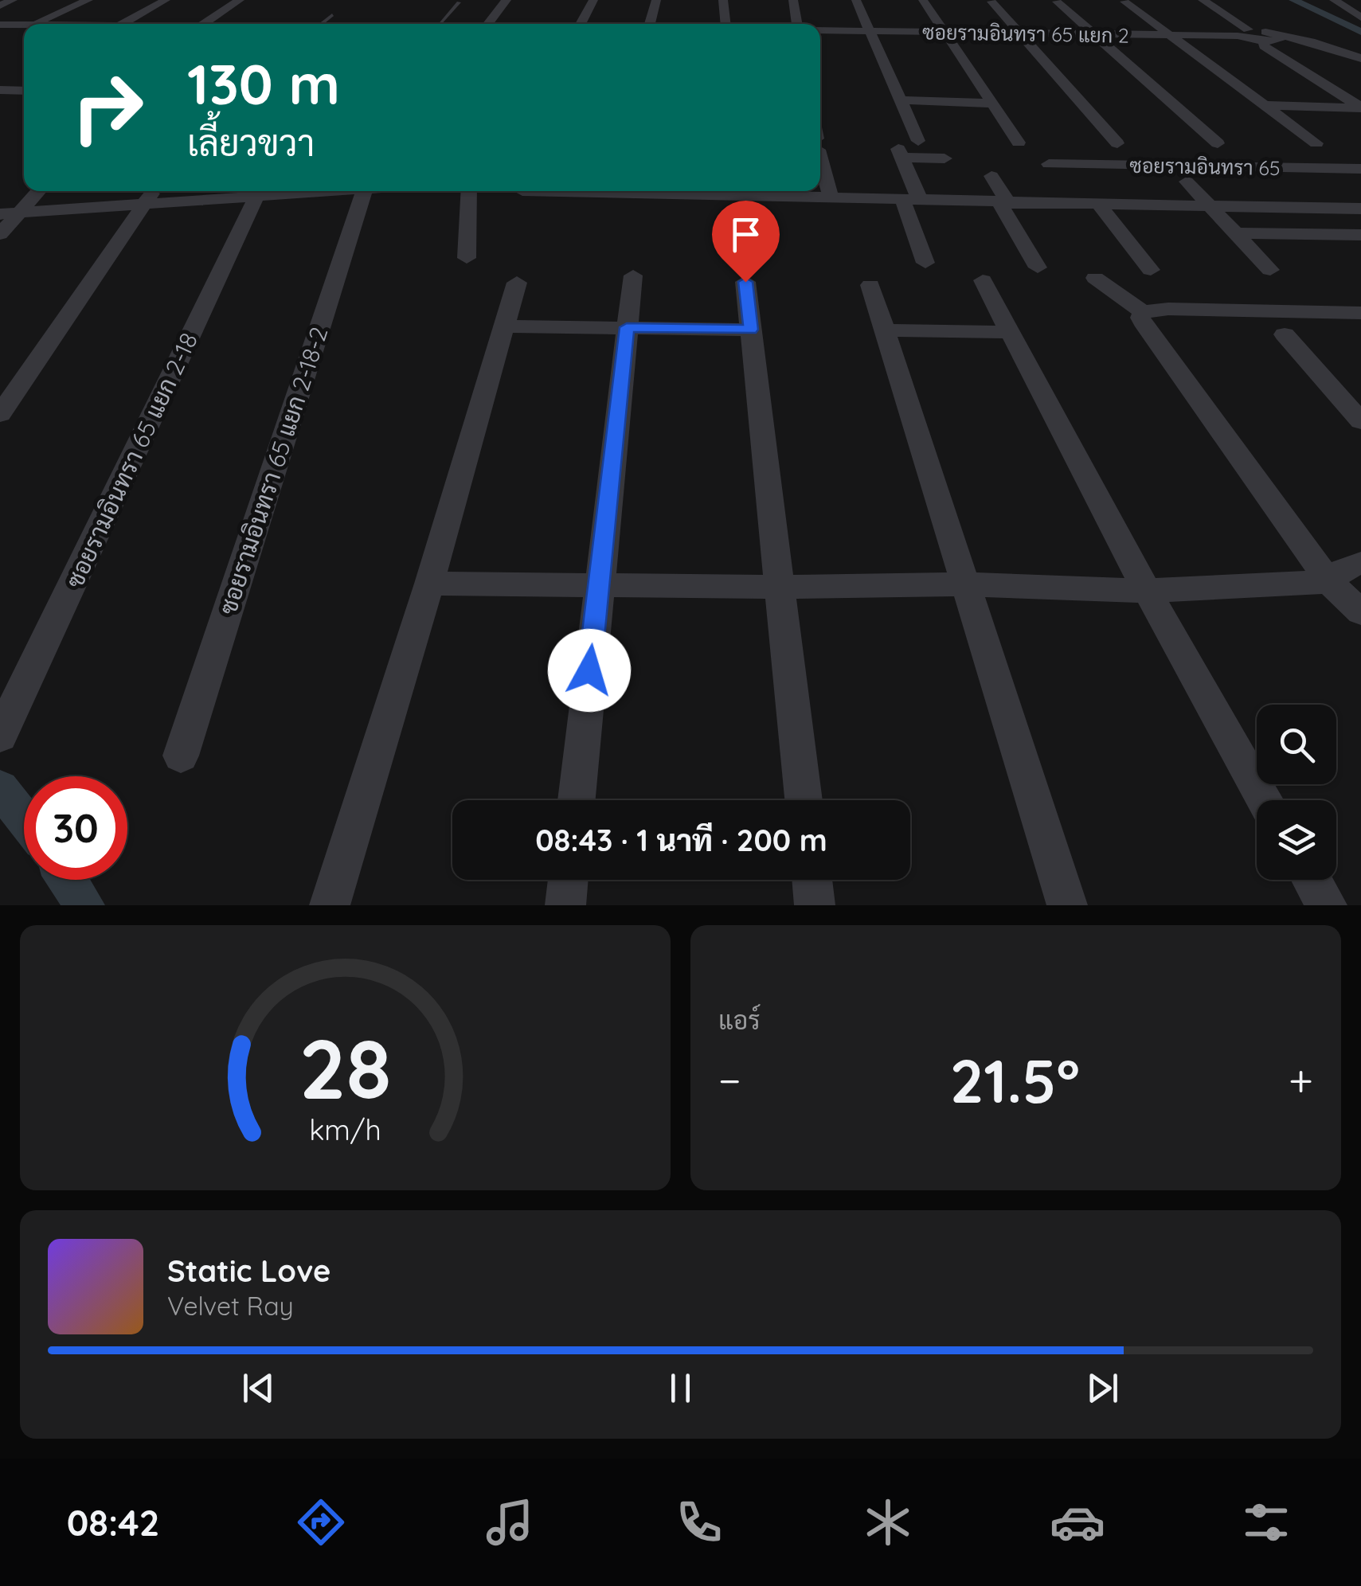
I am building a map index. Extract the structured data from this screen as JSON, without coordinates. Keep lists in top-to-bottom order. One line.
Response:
{"streets":{"street":["ซอยรามอินทรา 65 แยก 2","ซอยรามอินทรา 65","ซอยรามอินทรา 65 แยก 2-18","ซอยรามอินทรา 65 แยก 2-18-2"]},"page":{"turn":["130 m","เลี้ยวขวา"],"limit":"30","trip":"08:43 · 1 นาที · 200 m","tile":"แอร์","heat":["−","21.5°","+"],"song":["Static Love","Velvet Ray"],"tabs":"08:42","gauge":["28","km/h"]}}
